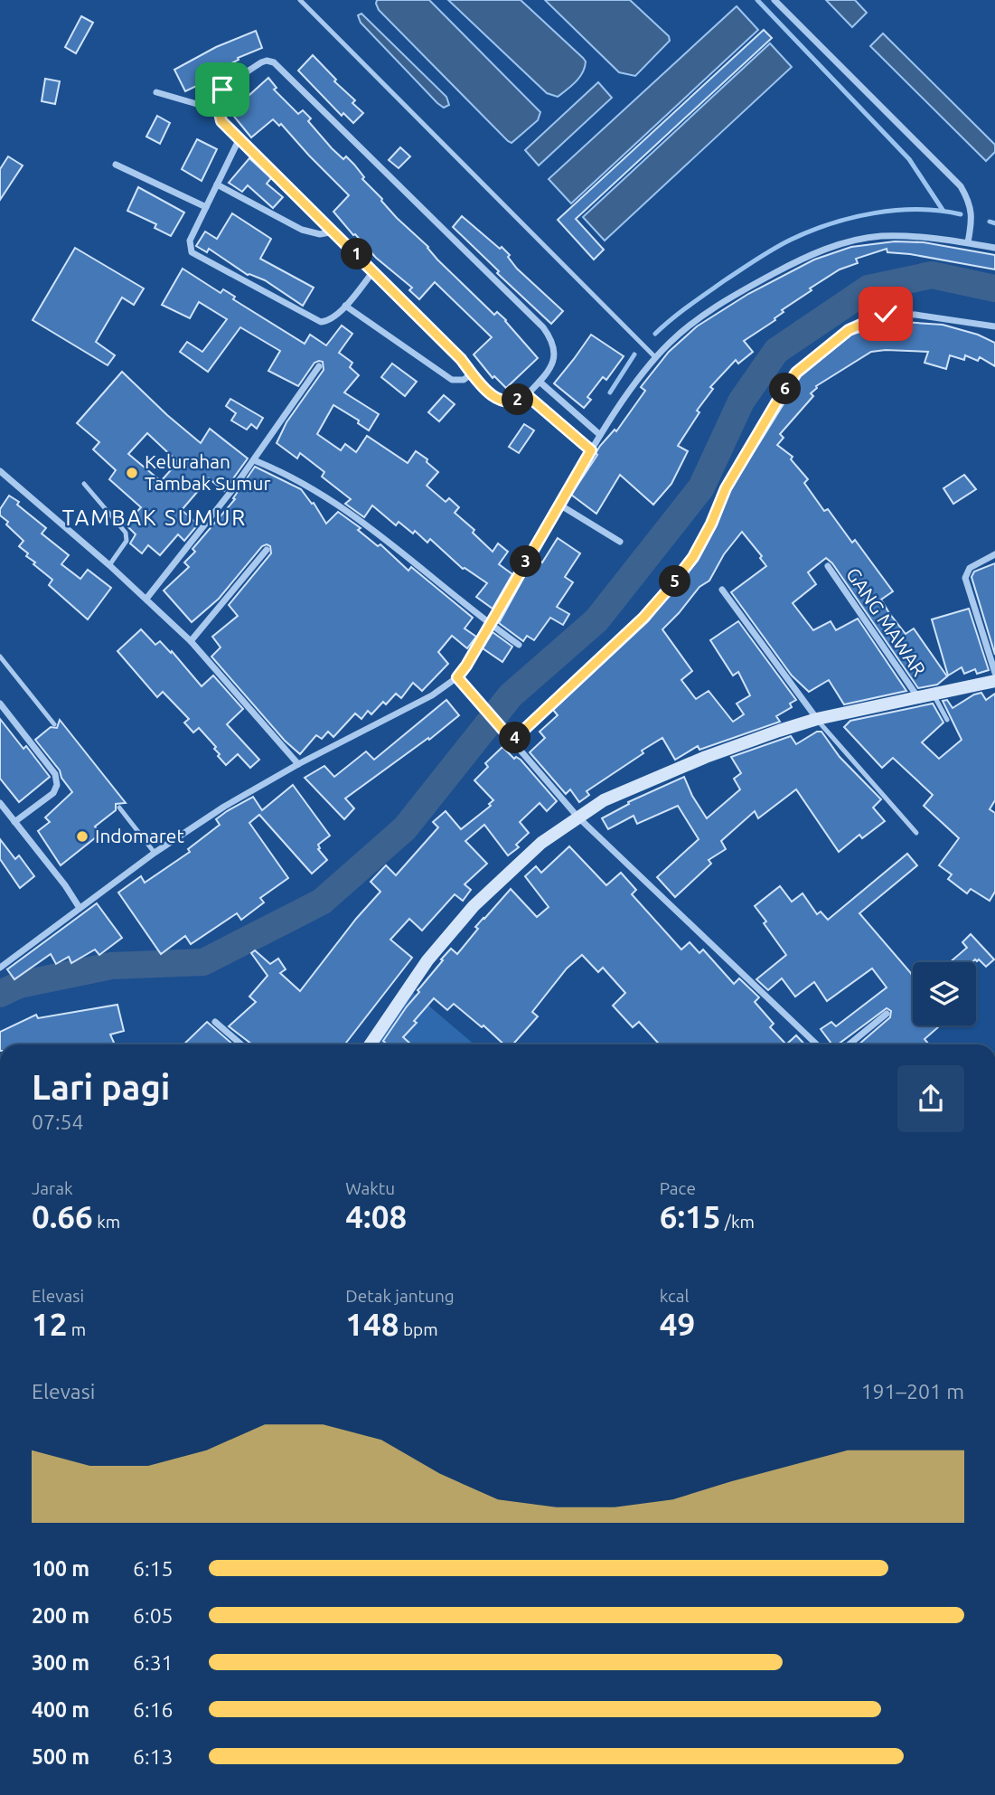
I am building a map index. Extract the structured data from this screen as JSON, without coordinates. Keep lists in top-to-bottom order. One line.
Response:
{"streets":{"street":["GANG MAWAR"]},"districts":["TAMBAK SUMUR"],"places":["Kelurahan Tambak Sumur","Indomaret"],"page":{"pins":["1","6","2","3","5","4"],"heading":["Lari pagi","07:54"],"stats":[["Jarak","0.66 km"],["Waktu","4:08"],["Pace","6:15 /km"],["Elevasi","12 m"],["Detak jantung","148 bpm"],["kcal","49"]],"chart":["Elevasi","191–201 m"],"list":[{"name":"100 m","note":"6:15"},{"name":"200 m","note":"6:05"},{"name":"300 m","note":"6:31"},{"name":"400 m","note":"6:16"},{"name":"500 m","note":"6:13"}]}}
